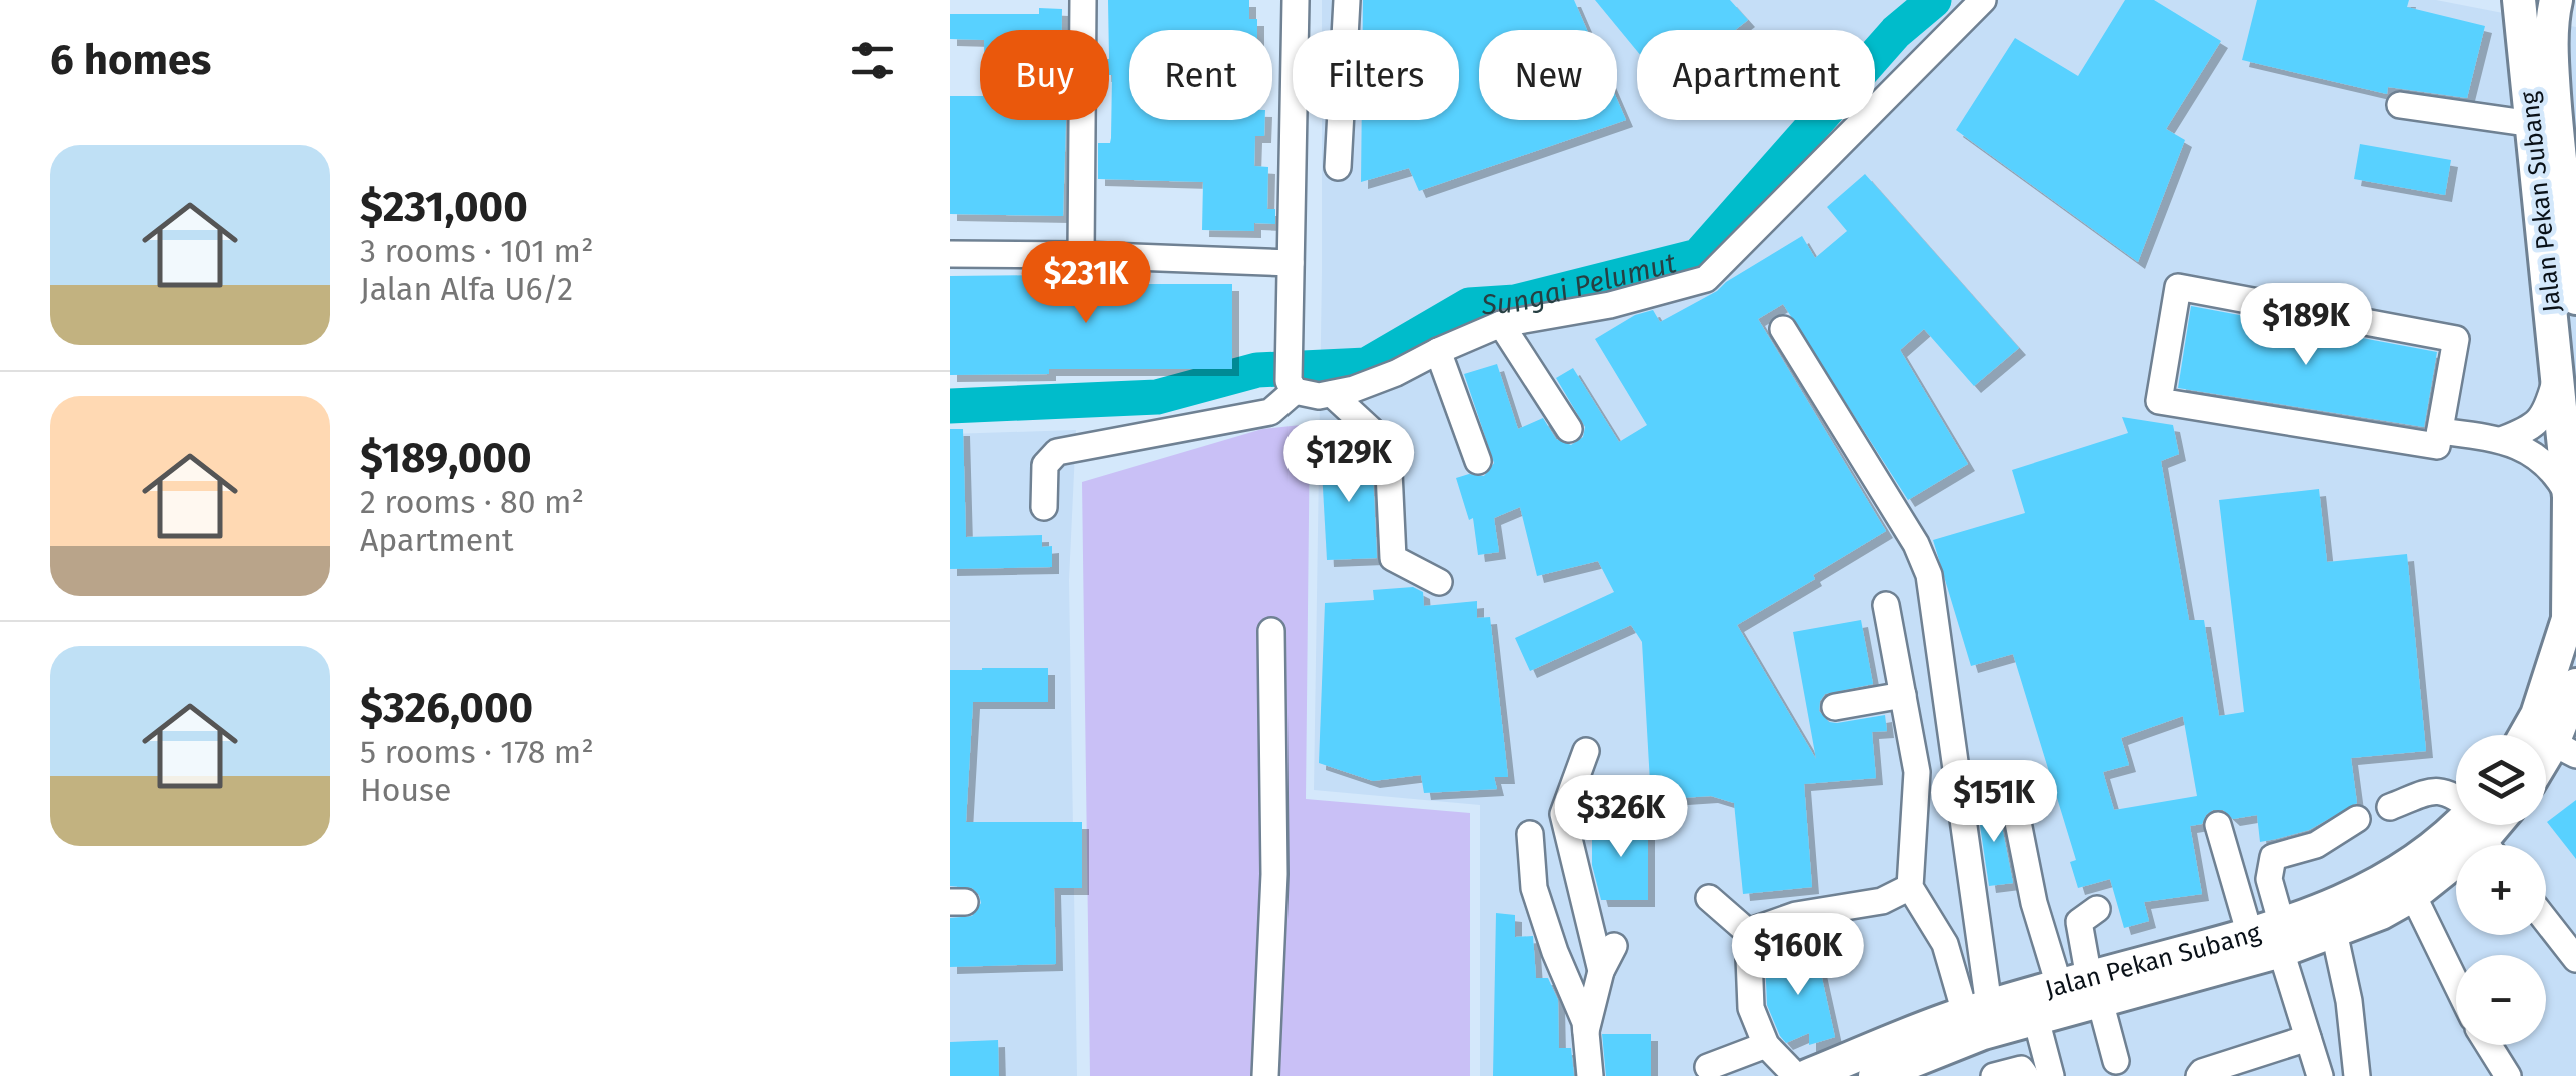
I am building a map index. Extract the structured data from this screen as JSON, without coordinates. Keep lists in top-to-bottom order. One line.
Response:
{"streets":{"main road":["Jalan Pekan Subang"]},"water":["Sungai Pelumut"],"page":{"heading":"6 homes","chip":["Buy","Rent","Filters","New","Apartment"],"list":[{"name":"$231,000","note":"3 rooms · 101 m² · Jalan Alfa U6/2"},{"name":"$189,000","note":"2 rooms · 80 m² · Apartment"},{"name":"$326,000","note":"5 rooms · 178 m² · House"}],"price":["$231K","$189K","$129K","$151K","$326K","$160K"],"map_buttons":["+","−"]}}
